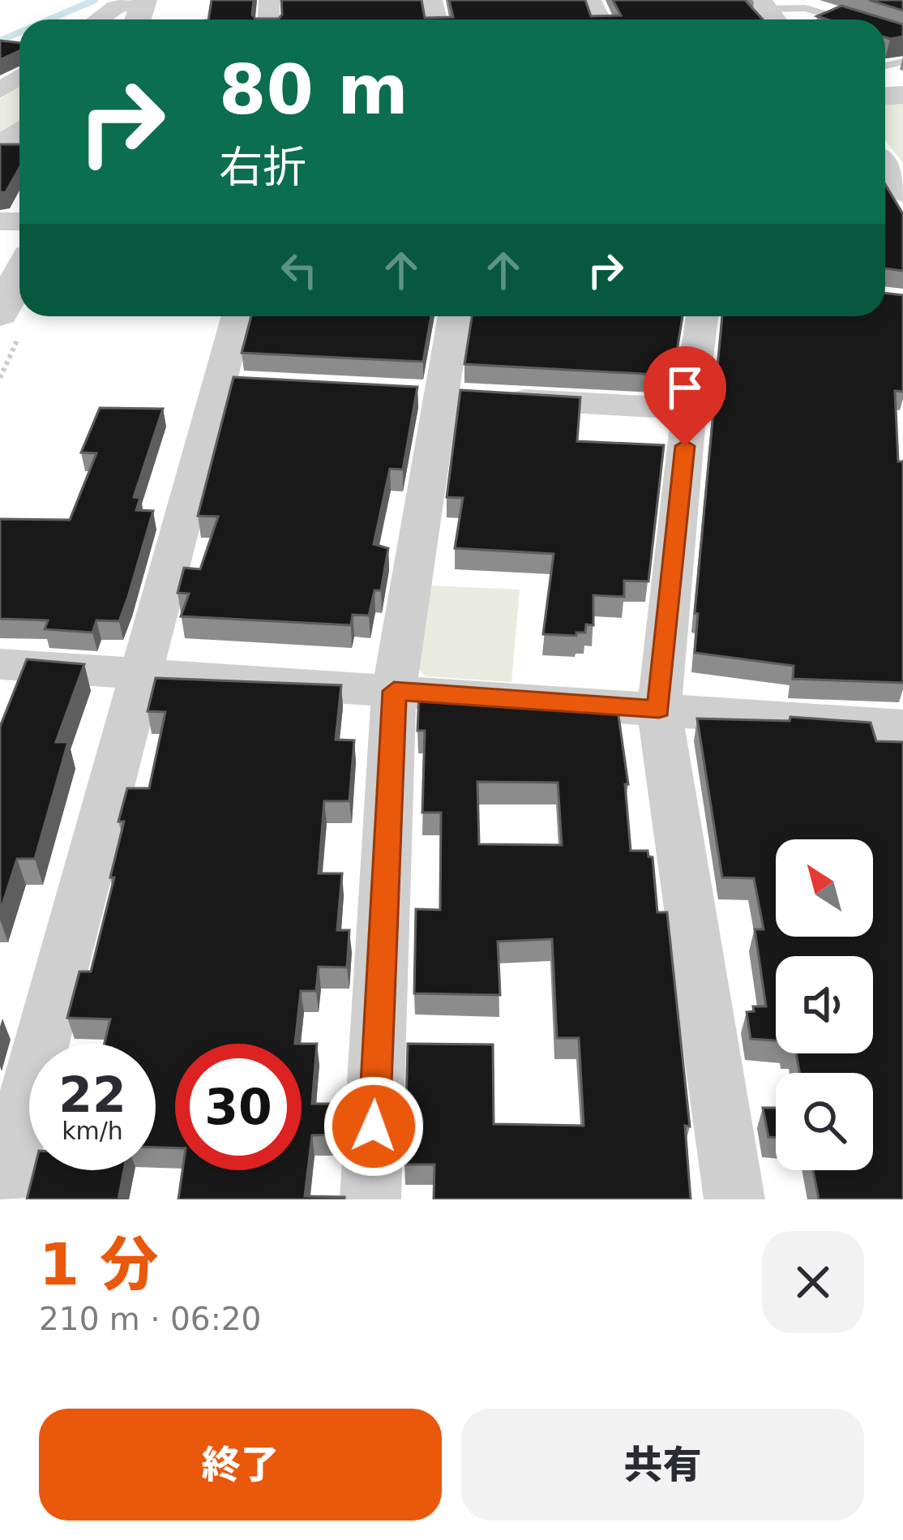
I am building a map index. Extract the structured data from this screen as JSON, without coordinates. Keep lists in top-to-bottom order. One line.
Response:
{"north":"top left","page":{"turn":["80 m","右折"],"speed":"22 km/h","limit":"30","heading":["1 分","210 m · 06:20"],"buttons":["終了","共有"]}}
